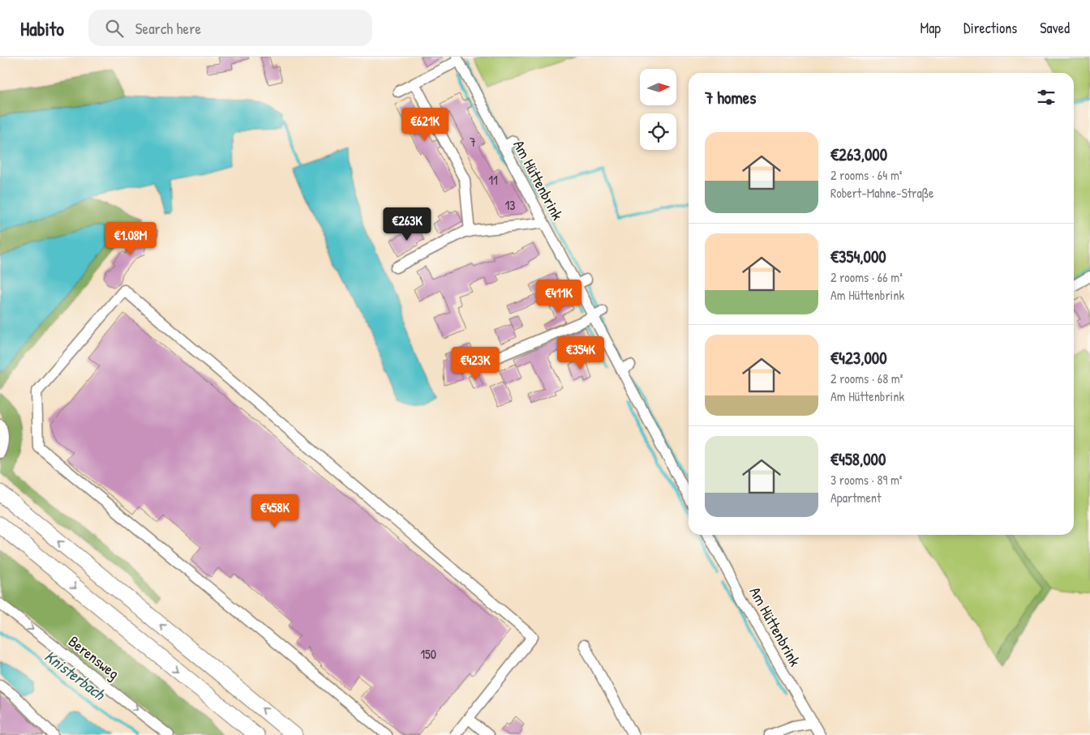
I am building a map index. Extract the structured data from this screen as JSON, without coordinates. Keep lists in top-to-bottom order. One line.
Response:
{"streets":{"street":["Am Hüttenbrink","Berensweg"]},"water":["Knisterbach"],"house_numbers":["7","11","13","150"],"north":"right","page":{"header":"Habito","search":"Search here","nav":["Map","Directions","Saved"],"heading":"7 homes","price":["€621K","€263K","€1.08M","€411K","€354K","€423K","€458K"],"list":[{"name":"€263,000","note":"2 rooms · 64 m² · Robert-Mahne-Straße"},{"name":"€354,000","note":"2 rooms · 66 m² · Am Hüttenbrink"},{"name":"€423,000","note":"2 rooms · 68 m² · Am Hüttenbrink"},{"name":"€458,000","note":"3 rooms · 89 m² · Apartment"}]}}
